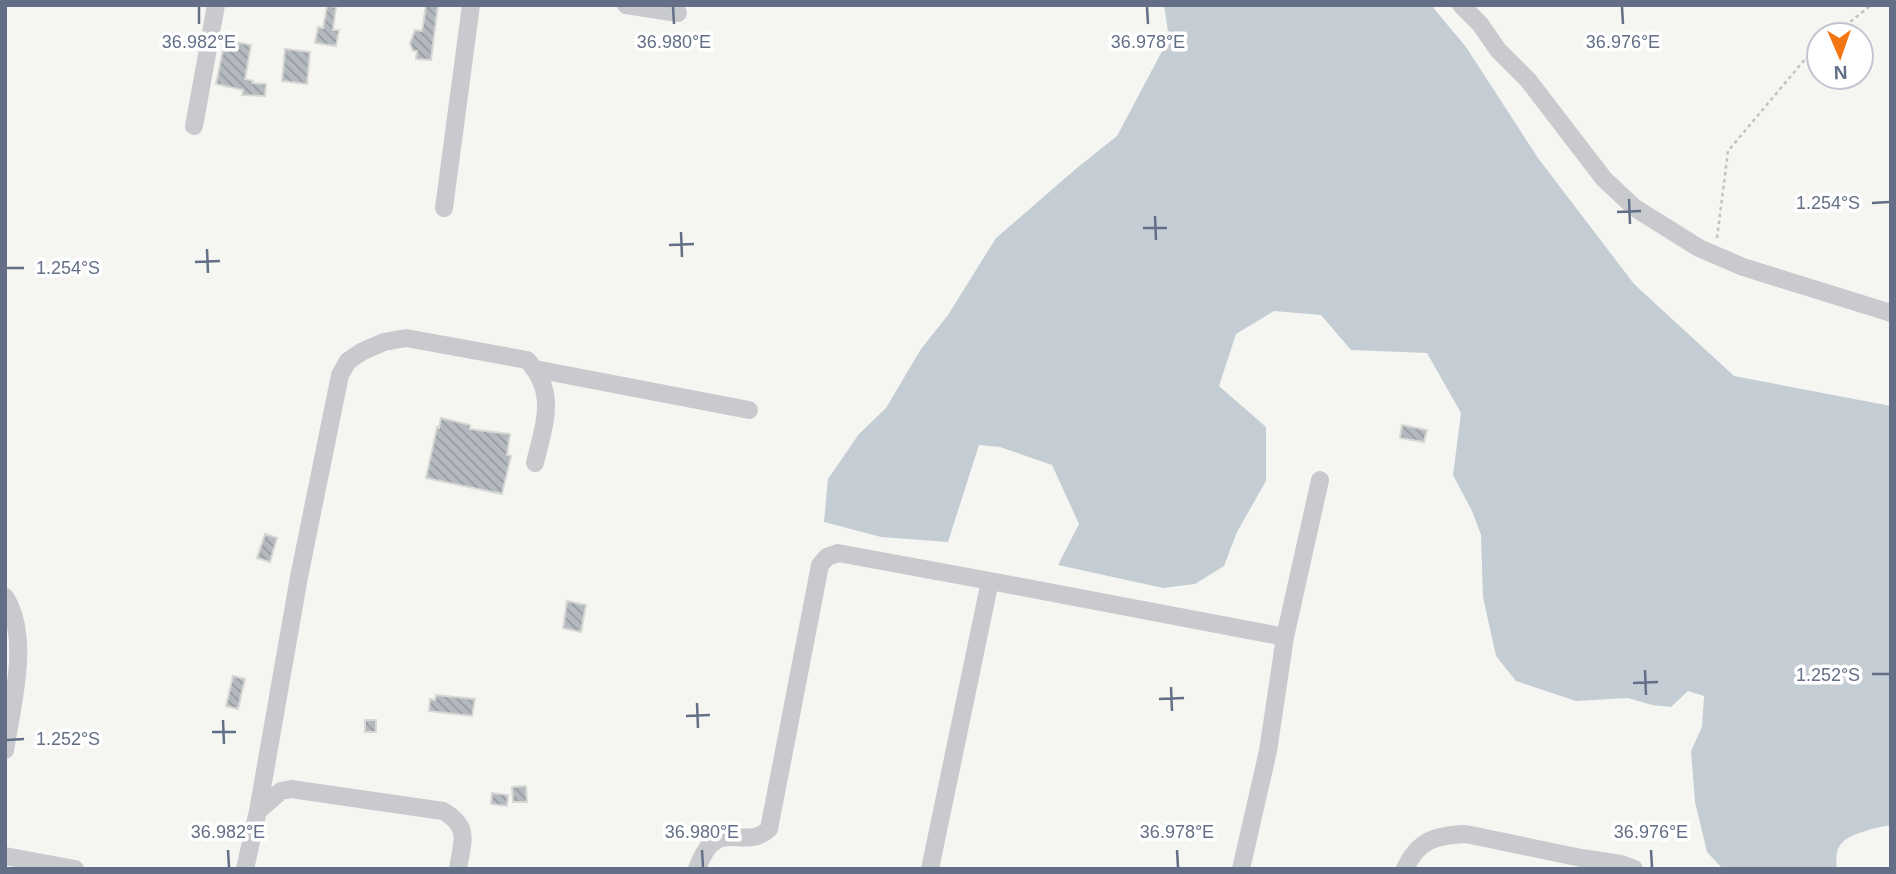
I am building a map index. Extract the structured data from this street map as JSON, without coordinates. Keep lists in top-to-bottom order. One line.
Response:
{"north":"bottom","coordinates":["36.982°E","36.980°E","36.978°E","36.976°E","1.254°S","1.252°S"]}
